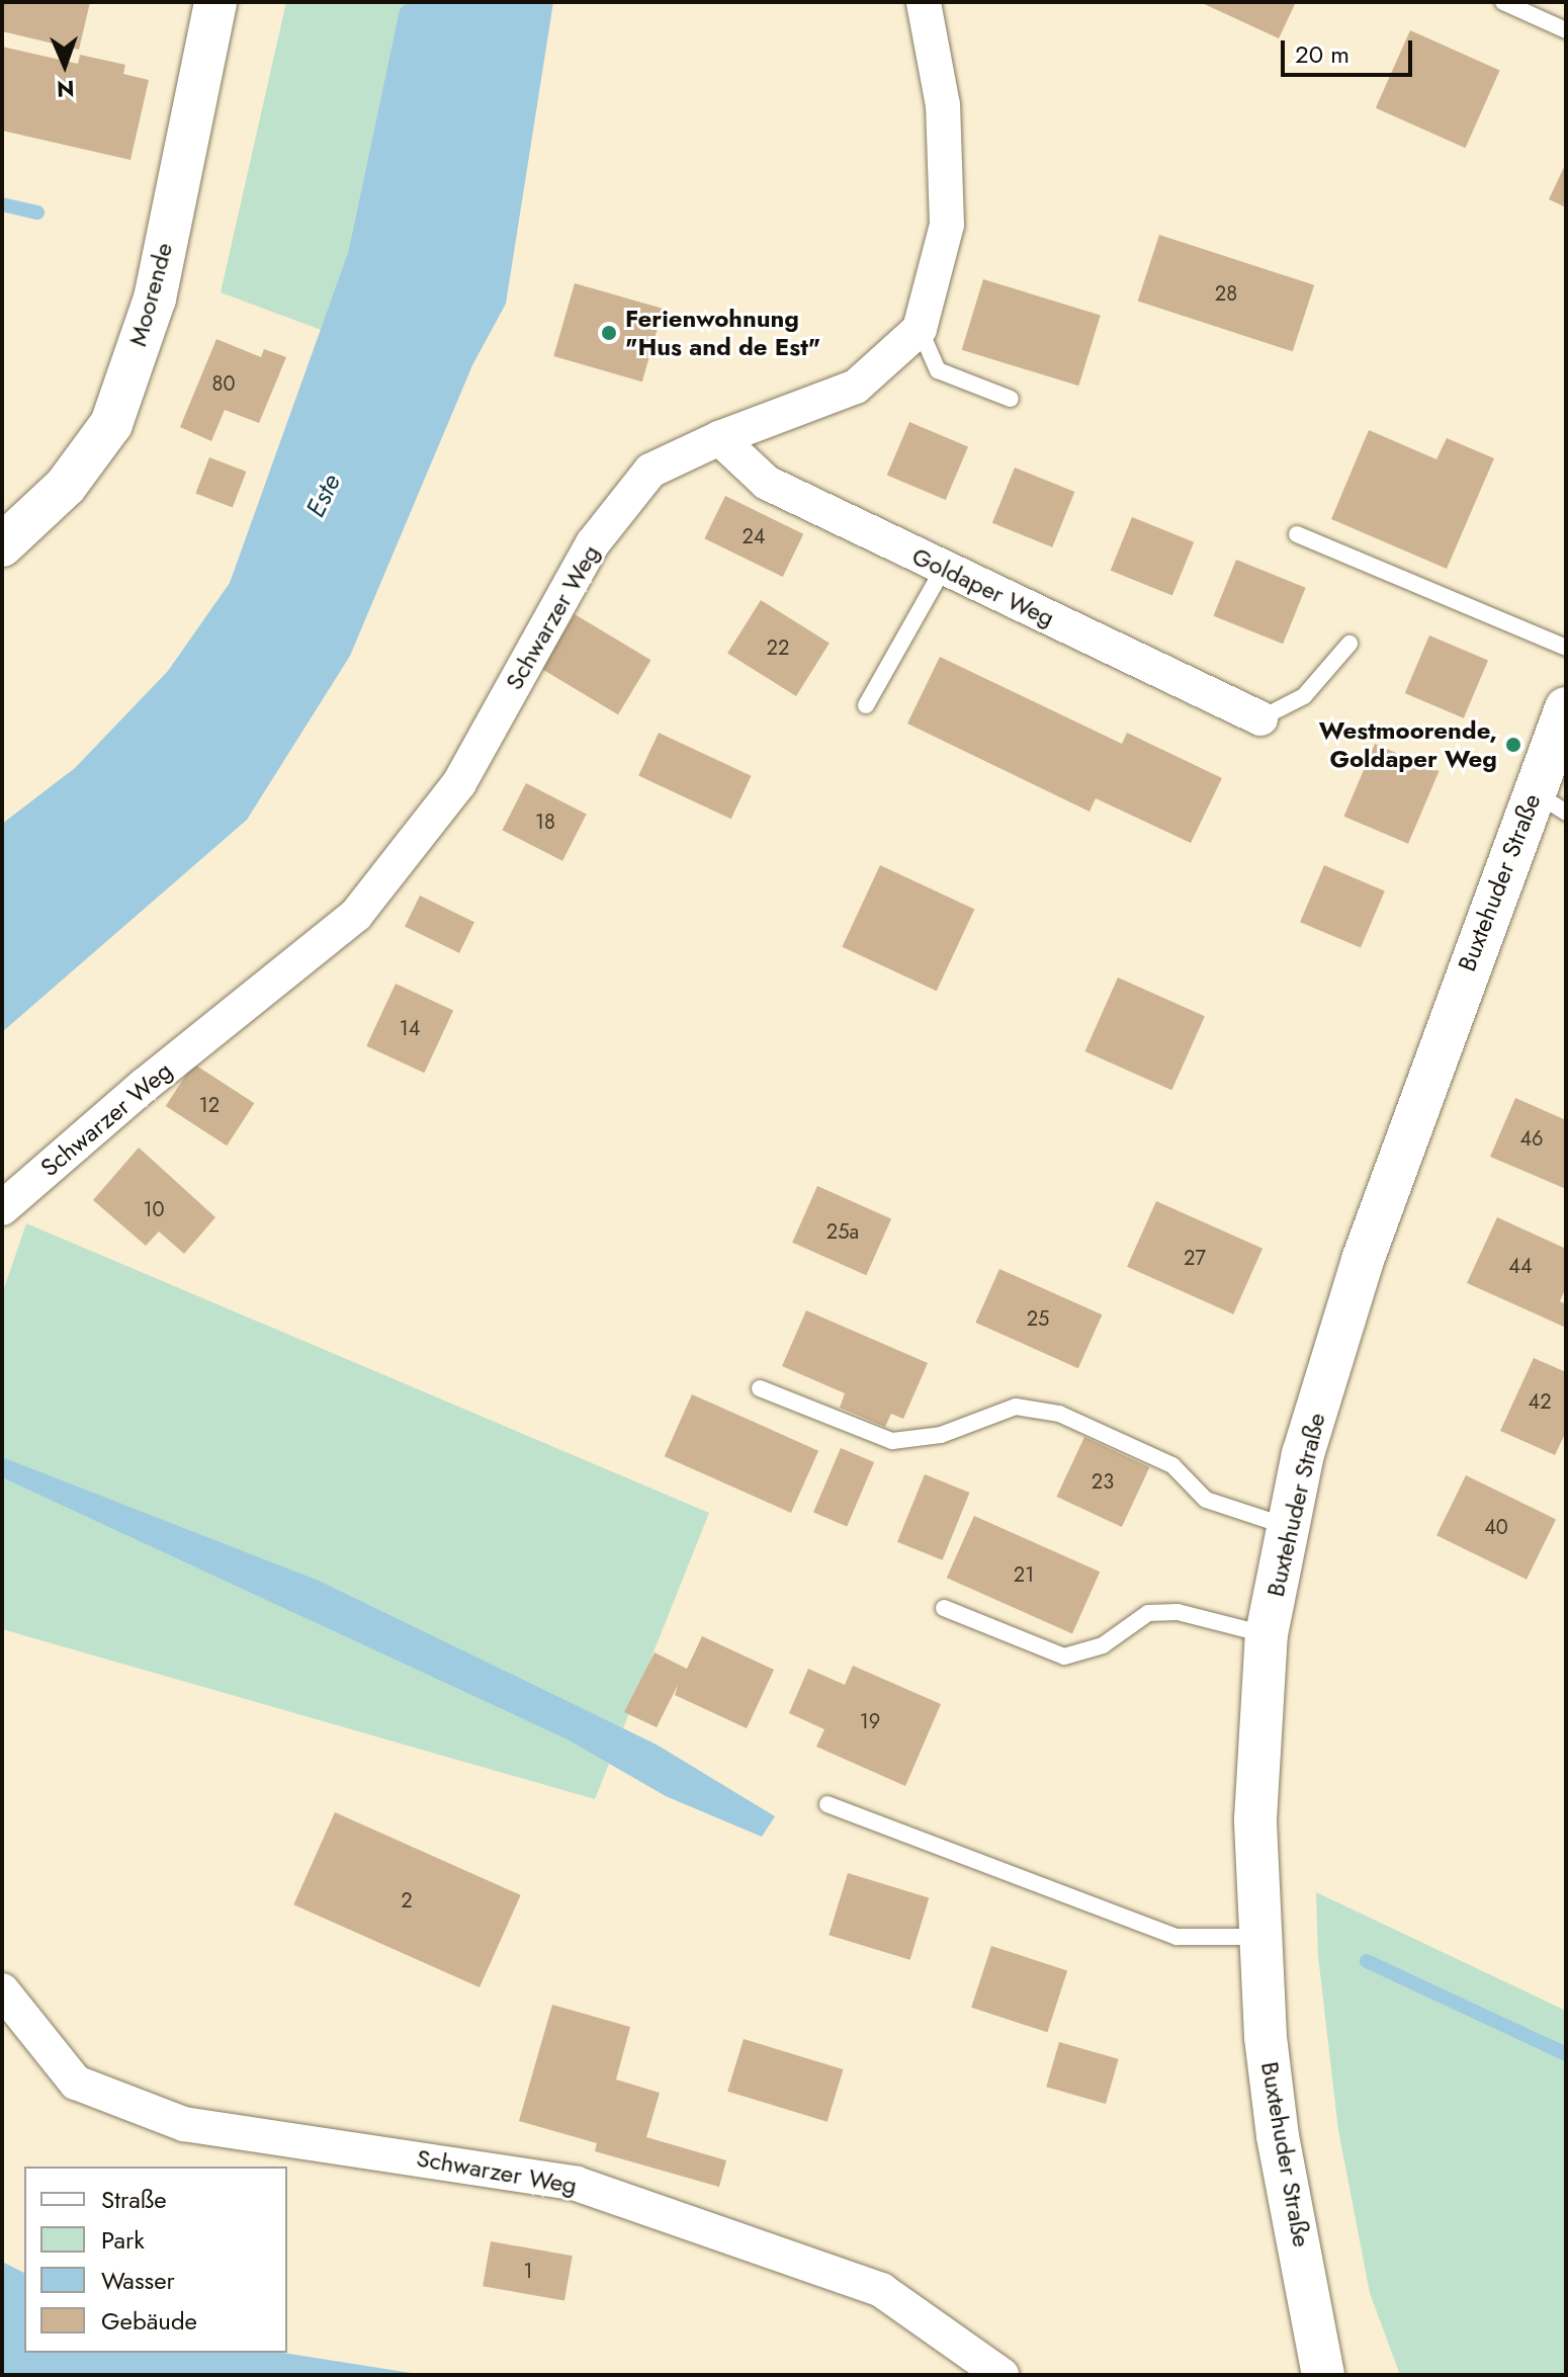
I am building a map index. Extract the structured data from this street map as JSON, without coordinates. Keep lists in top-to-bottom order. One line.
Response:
{"streets":{"street":["Moorende","Goldaper Weg","Schwarzer Weg","Buxtehuder Straße"]},"crossings":[["Goldaper Weg","Schwarzer Weg"]],"water":["Este"],"places":["Ferienwohnung \"Hus and de Est\"","Westmoorende, Goldaper Weg"],"house_numbers":["28","80","24","22","18","14","12","46","10","25a","27","44","25","42","23","40","21","19","2","1"],"legend":["Straße","Park","Wasser","Gebäude"],"scale_bar":"20 m","north":"bottom"}
